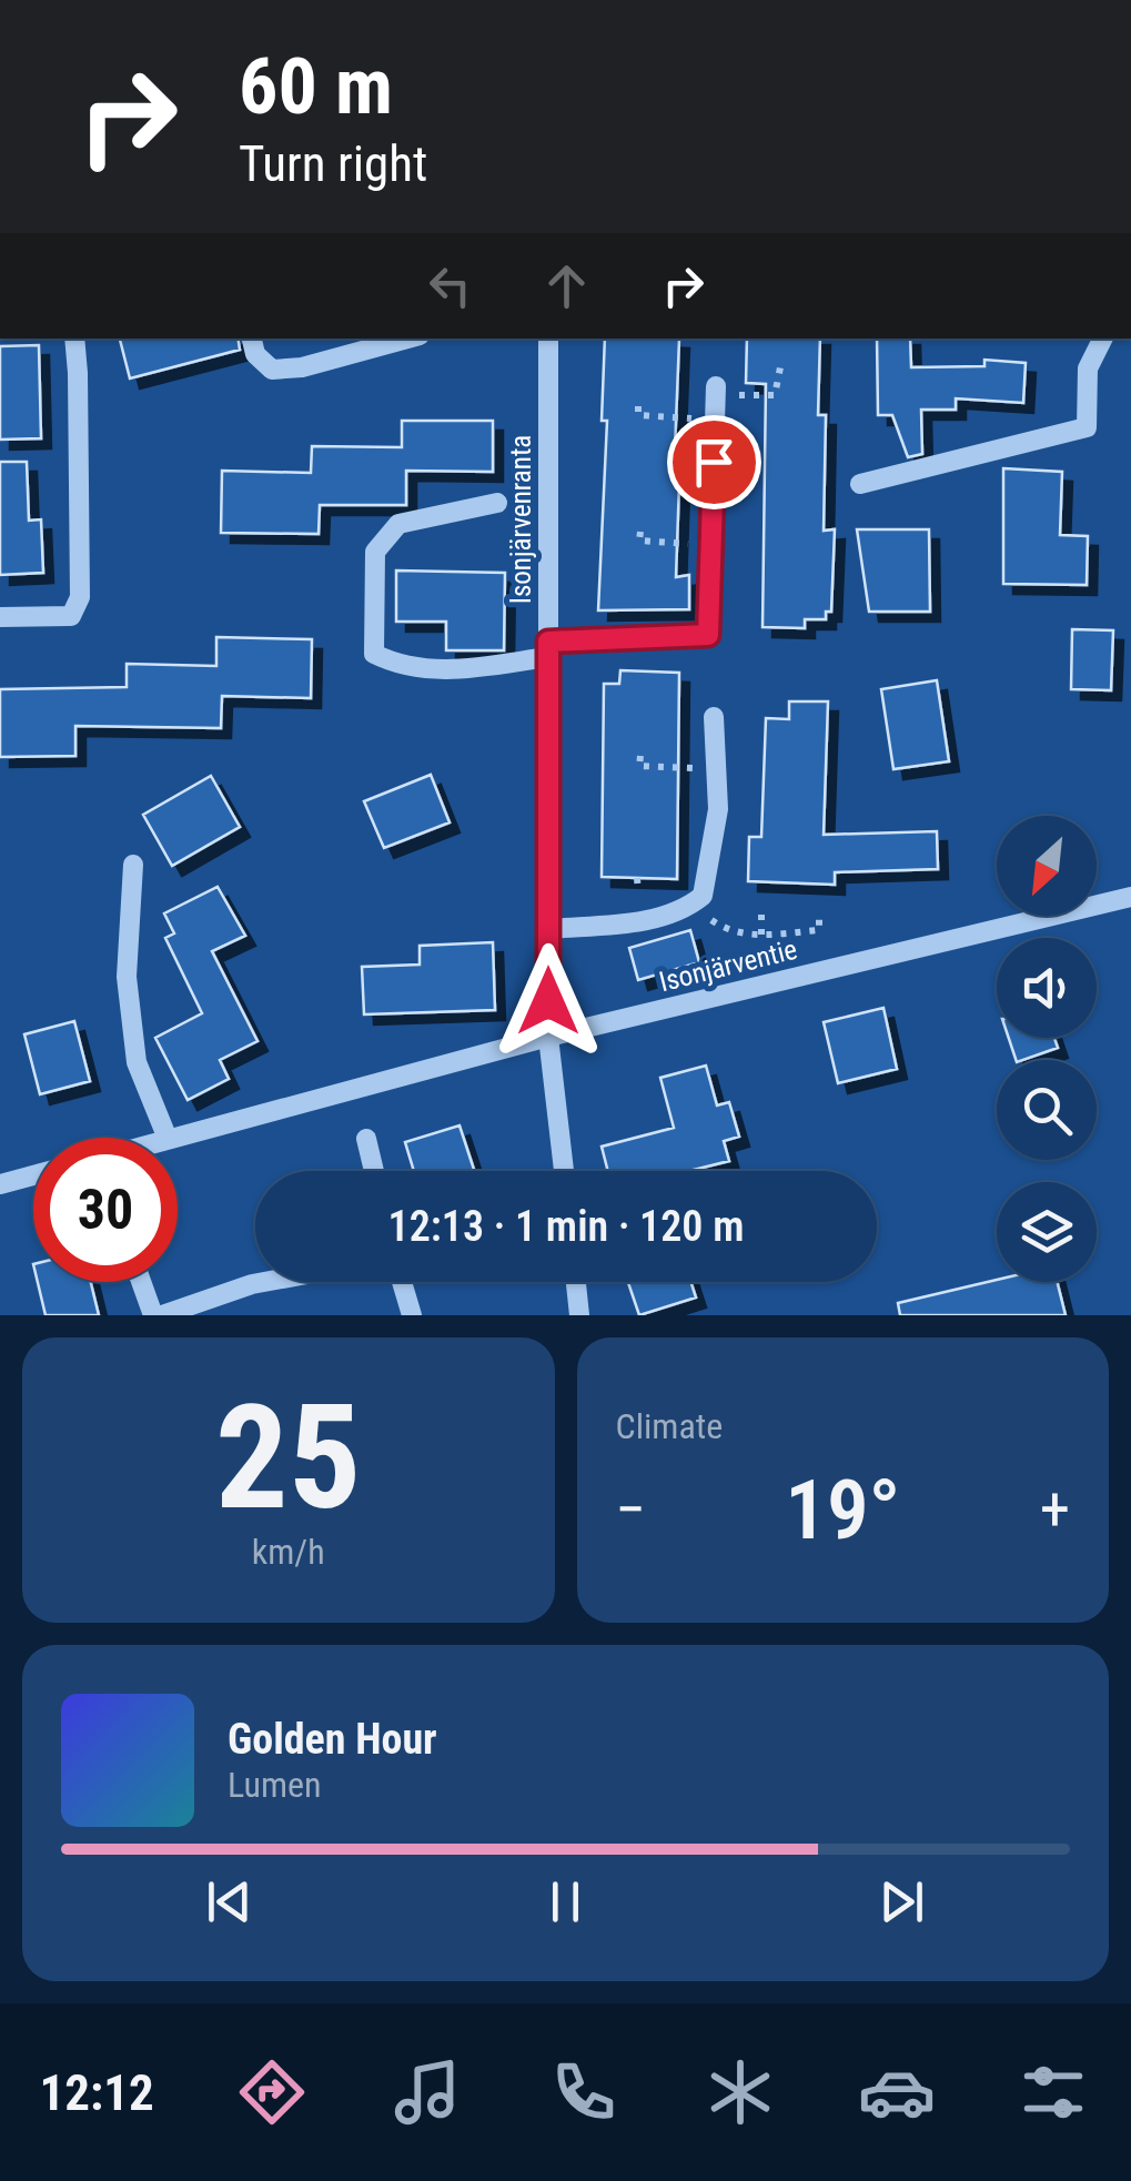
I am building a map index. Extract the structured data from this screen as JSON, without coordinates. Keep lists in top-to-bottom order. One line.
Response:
{"streets":{"street":["Isonjärvenranta","Isonjärventie"]},"crossings":[["Isonjärvenranta","Isonjärventie"]],"north":"bottom left","page":{"turn":["60 m","Turn right"],"limit":"30","trip":"12:13 · 1 min · 120 m","tile":[["25","km/h"],"Climate"],"heat":["−","19°","+"],"song":["Golden Hour","Lumen"],"tabs":"12:12"}}
